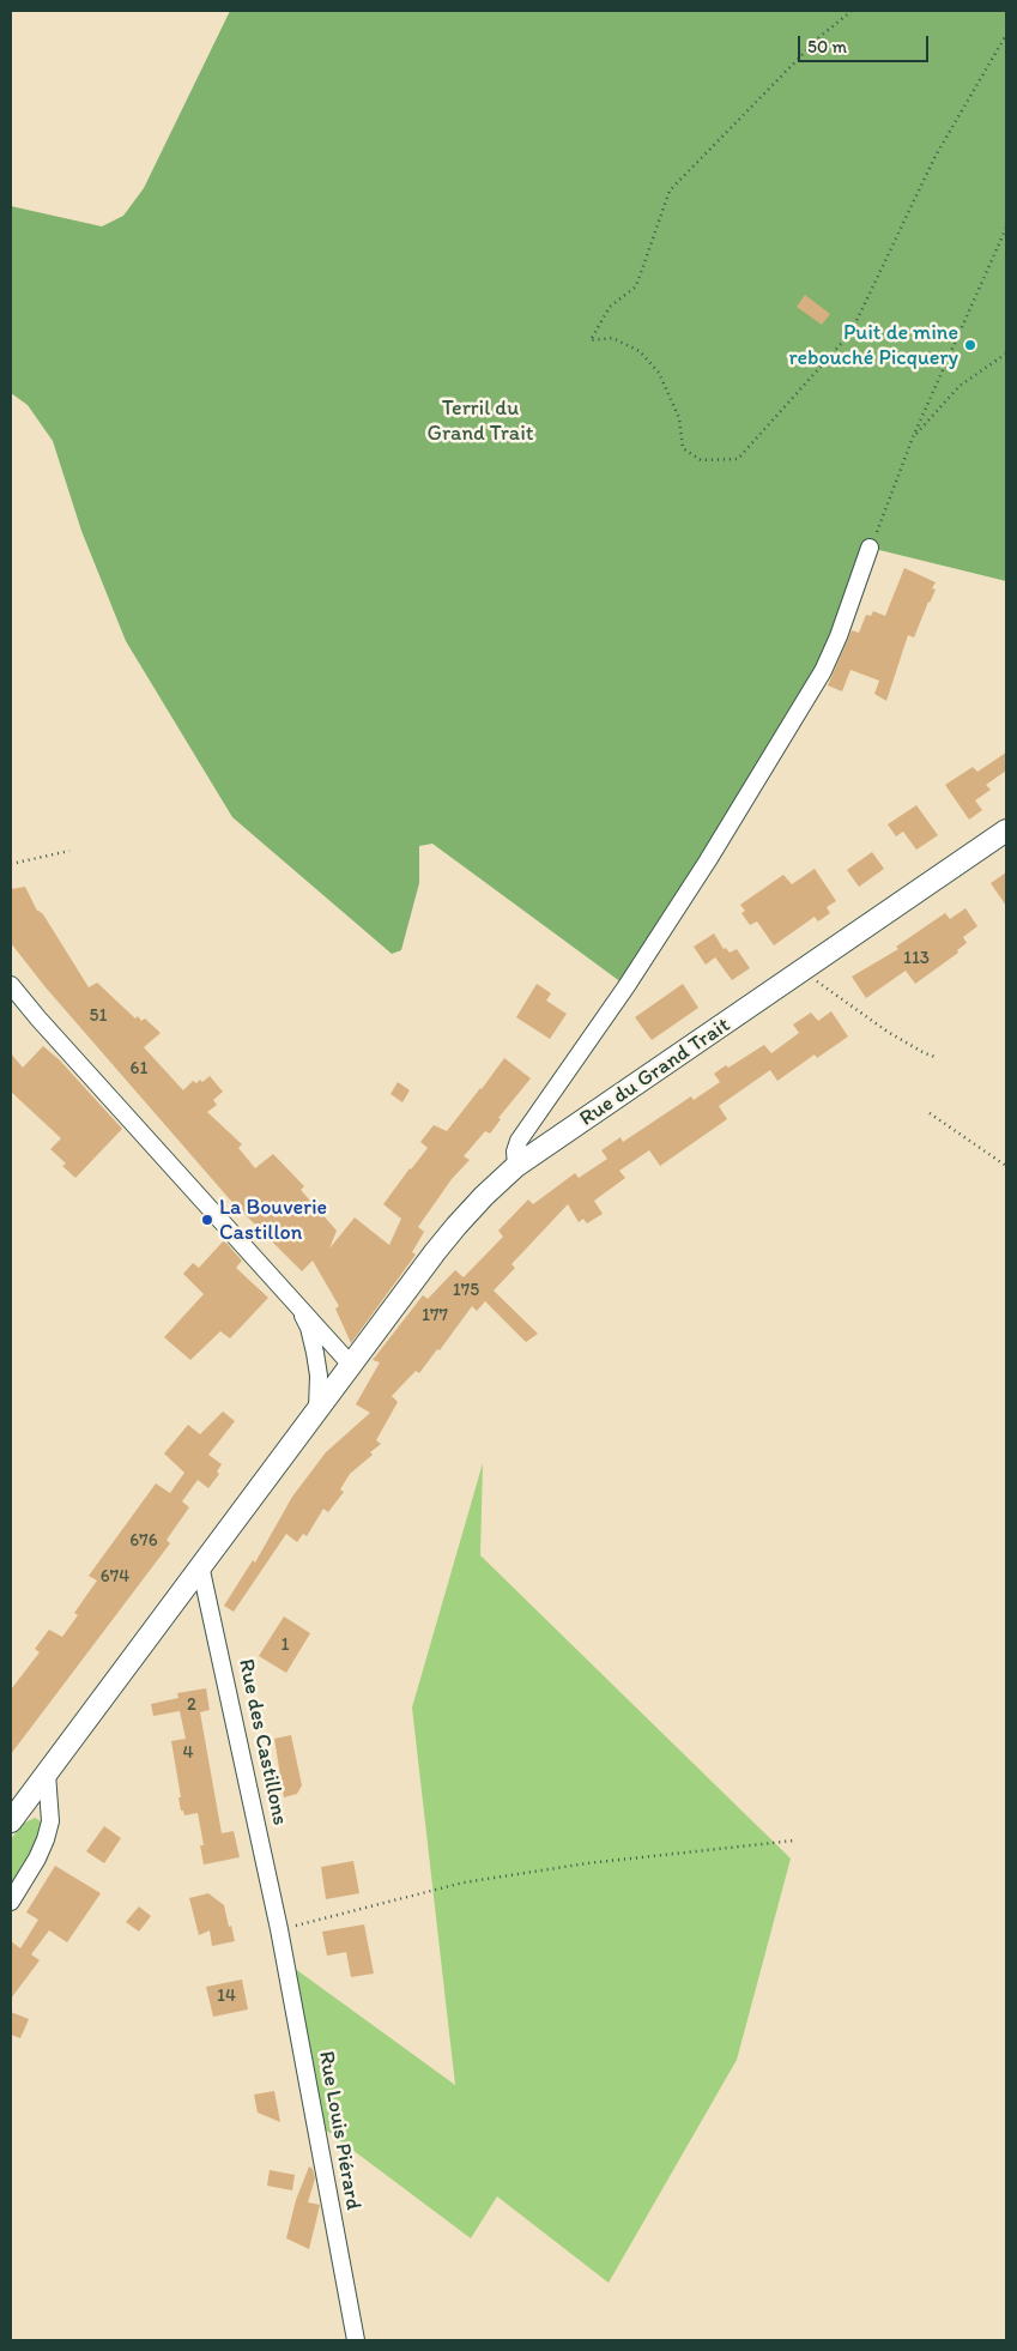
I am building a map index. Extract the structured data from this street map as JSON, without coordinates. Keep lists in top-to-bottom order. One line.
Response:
{"streets":{"street":["Rue du Grand Trait","Rue des Castillons","Rue Louis Piérard"]},"crossings":[["Rue du Grand Trait","Rue des Castillons"],["Rue des Castillons","Rue Louis Piérard"]],"parks":["Terril du Grand Trait"],"places":["Puit de mine rebouché Picquery","La Bouverie Castillon"],"house_numbers":["113","51","61","175","177","676","674","1","2","4","14"],"scale_bar":"50 m"}
